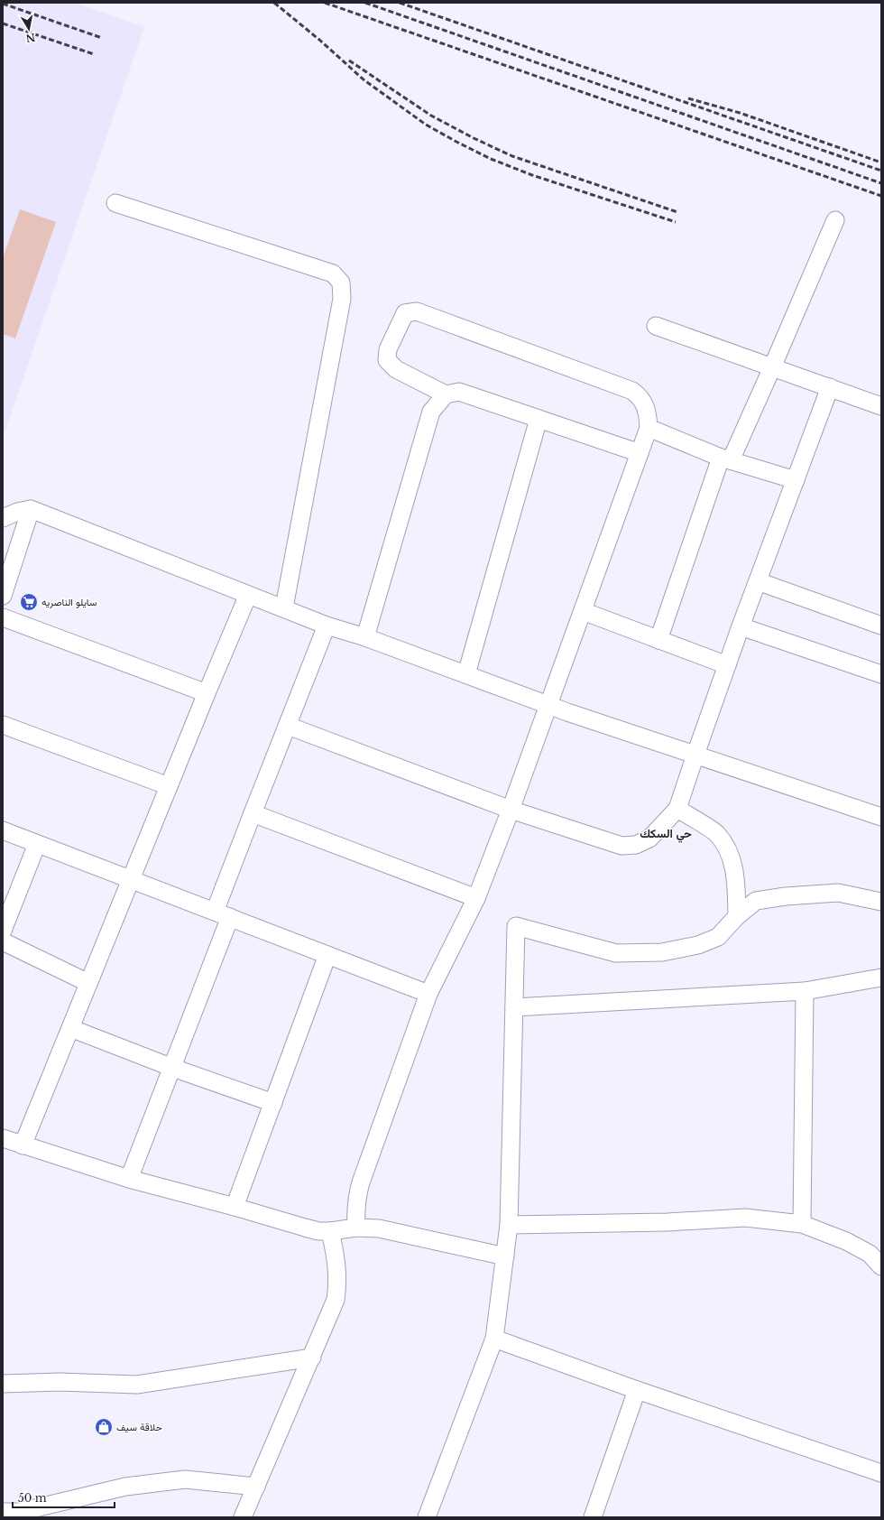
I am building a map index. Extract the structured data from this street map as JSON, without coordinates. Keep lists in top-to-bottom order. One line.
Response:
{"districts":["حي السكك"],"places":{"supermarket":["سايلو الناصريه"],"shop":["حلاقة سيف"]},"scale_bar":"50 m","north":"bottom"}
